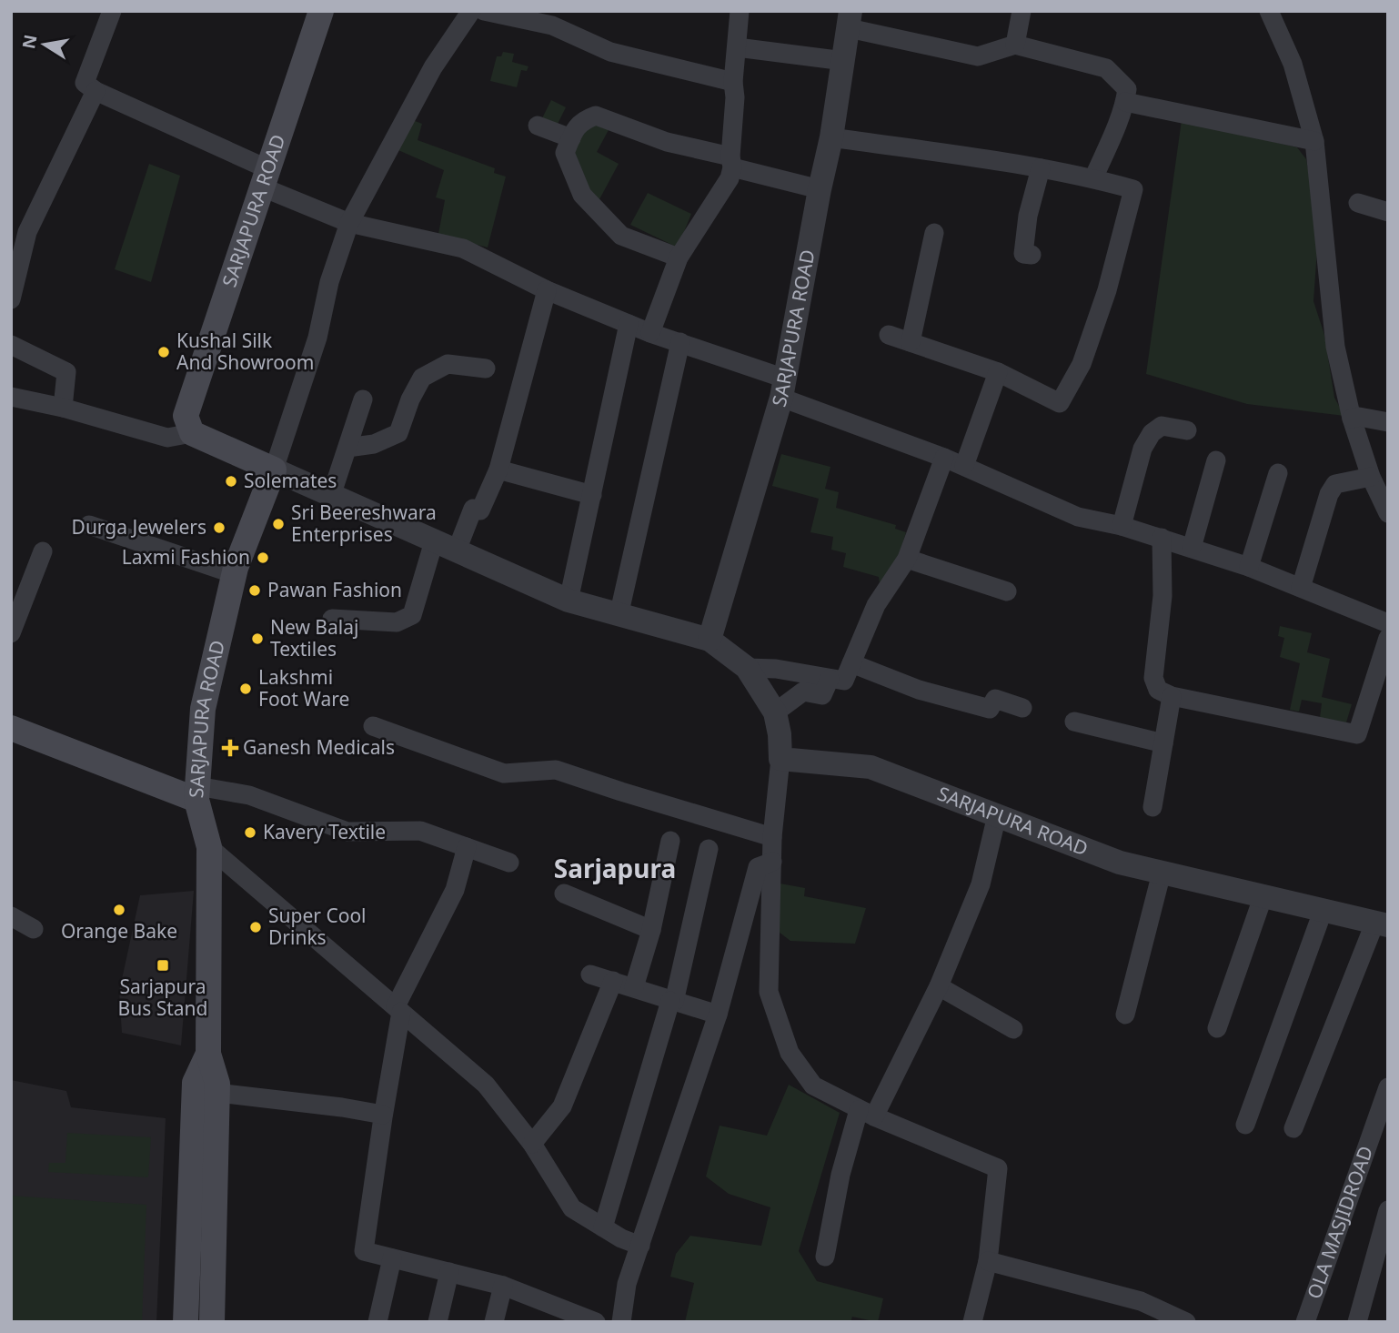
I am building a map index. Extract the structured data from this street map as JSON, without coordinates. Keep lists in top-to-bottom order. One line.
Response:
{"streets":{"main road":["SARJAPURA ROAD"],"street":["OLA MASJIDROAD"]},"districts":["Sarjapura"],"places":{"other":["Kushal Silk And Showroom","Solemates","Sri Beereshwara Enterprises","Durga Jewelers","Laxmi Fashion","Pawan Fashion","New Balaj Textiles","Lakshmi Foot Ware","Kavery Textile","Orange Bake","Super Cool Drinks"],"health":["Ganesh Medicals"],"transit":["Sarjapura Bus Stand"]},"north":"left"}
